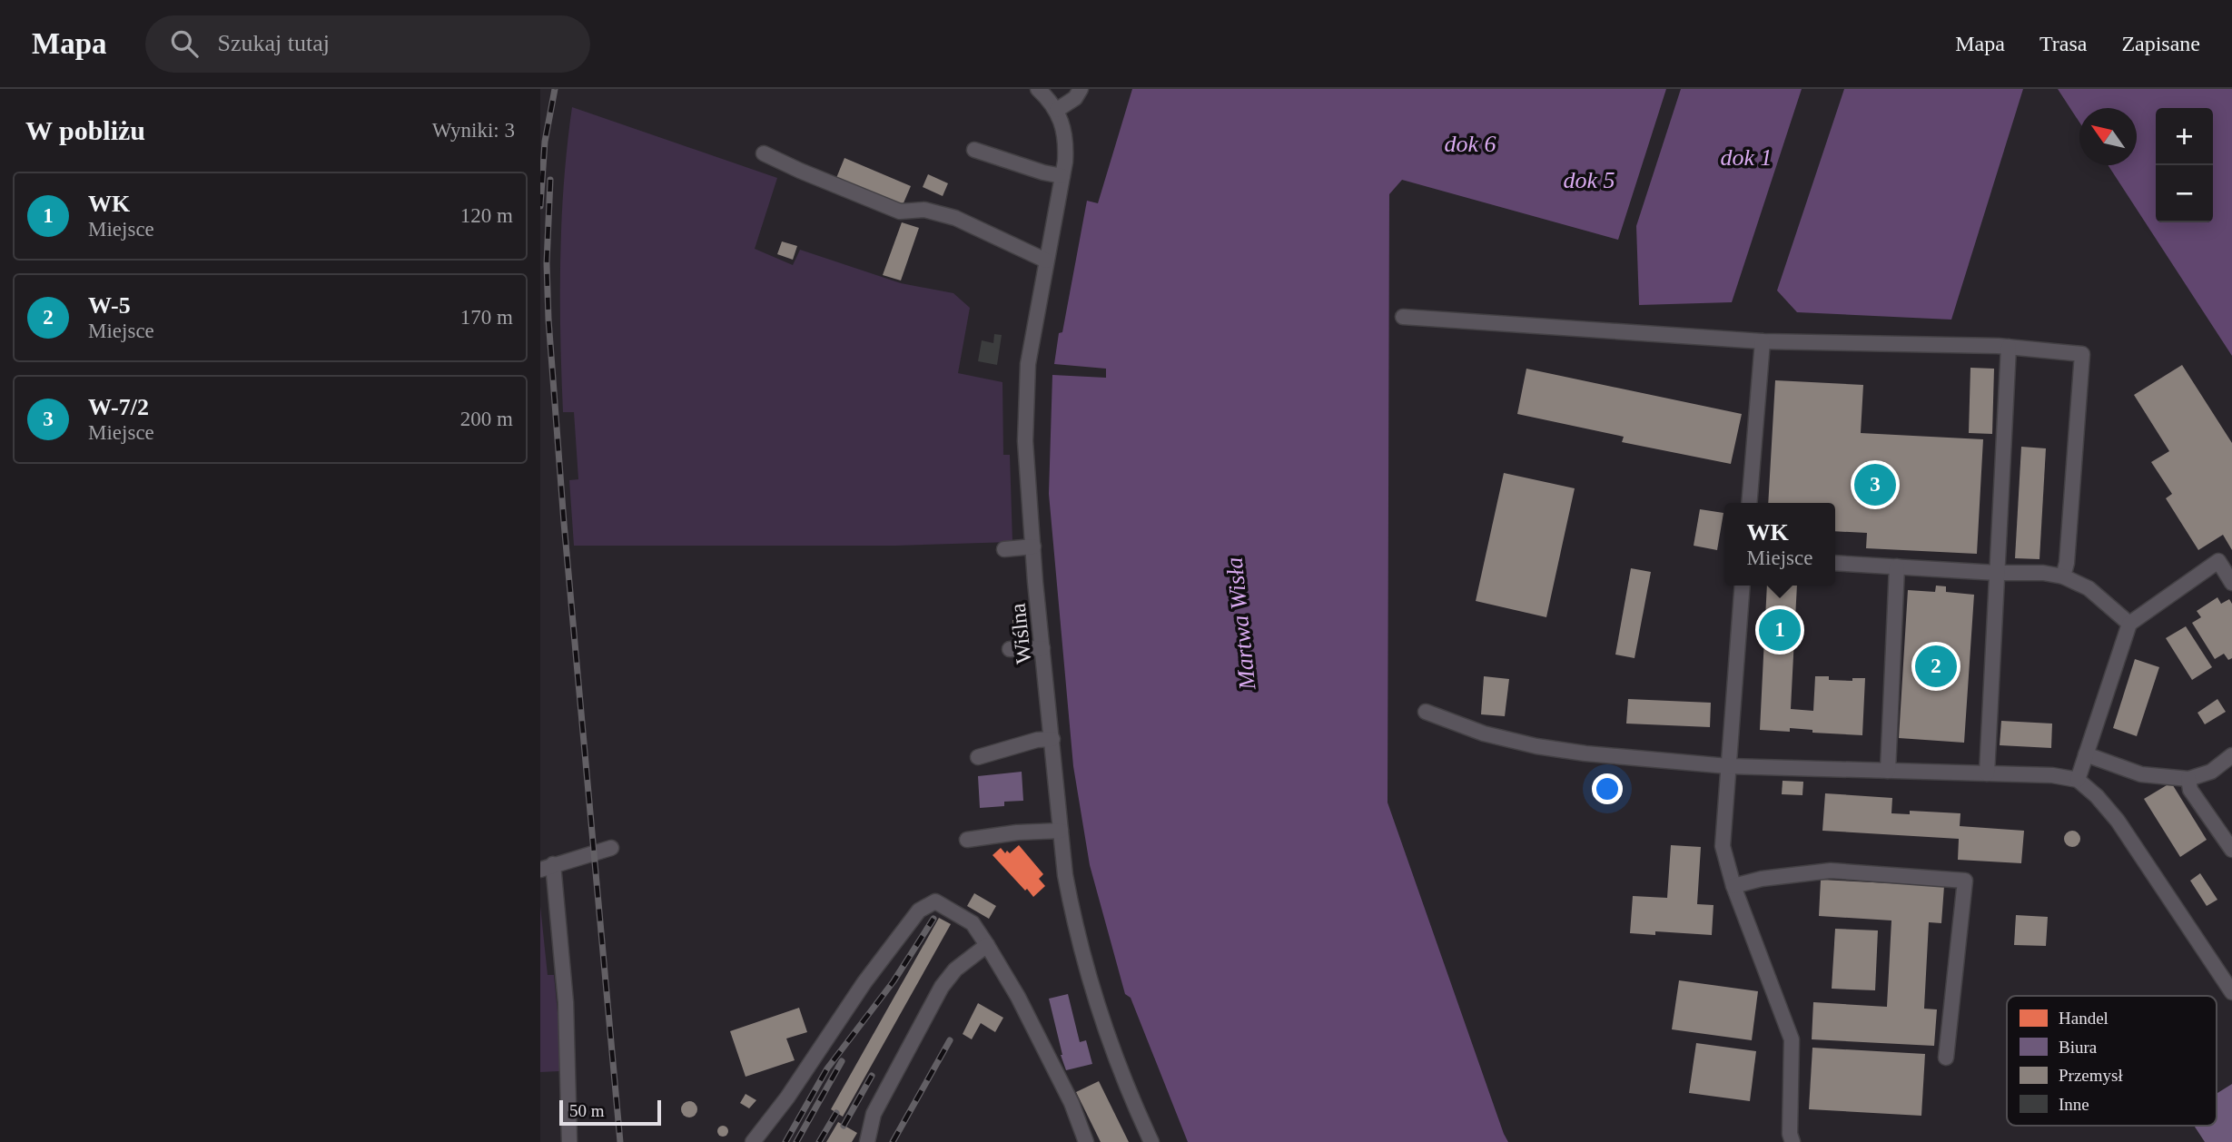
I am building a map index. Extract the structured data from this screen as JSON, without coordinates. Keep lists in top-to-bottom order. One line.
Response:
{"streets":{"street":["Wiślna"]},"water":["dok 6","dok 1","dok 5","Martwa Wisła"],"legend":["Handel","Biura","Przemysł","Inne"],"scale_bar":"50 m","north":"top left","page":{"header":"Mapa","search":"Szukaj tutaj","nav":["Mapa","Trasa","Zapisane"],"heading":["W pobliżu","Wyniki: 3"],"map_buttons":["+","−"],"list":[{"mark":"1","name":"WK","note":"Miejsce","value":"120 m"},{"mark":"2","name":"W-5","note":"Miejsce","value":"170 m"},{"mark":"3","name":"W-7/2","note":"Miejsce","value":"200 m"}],"pins":["3","1","2"],"popup":["WK","Miejsce"],"scale":"50 m"}}
